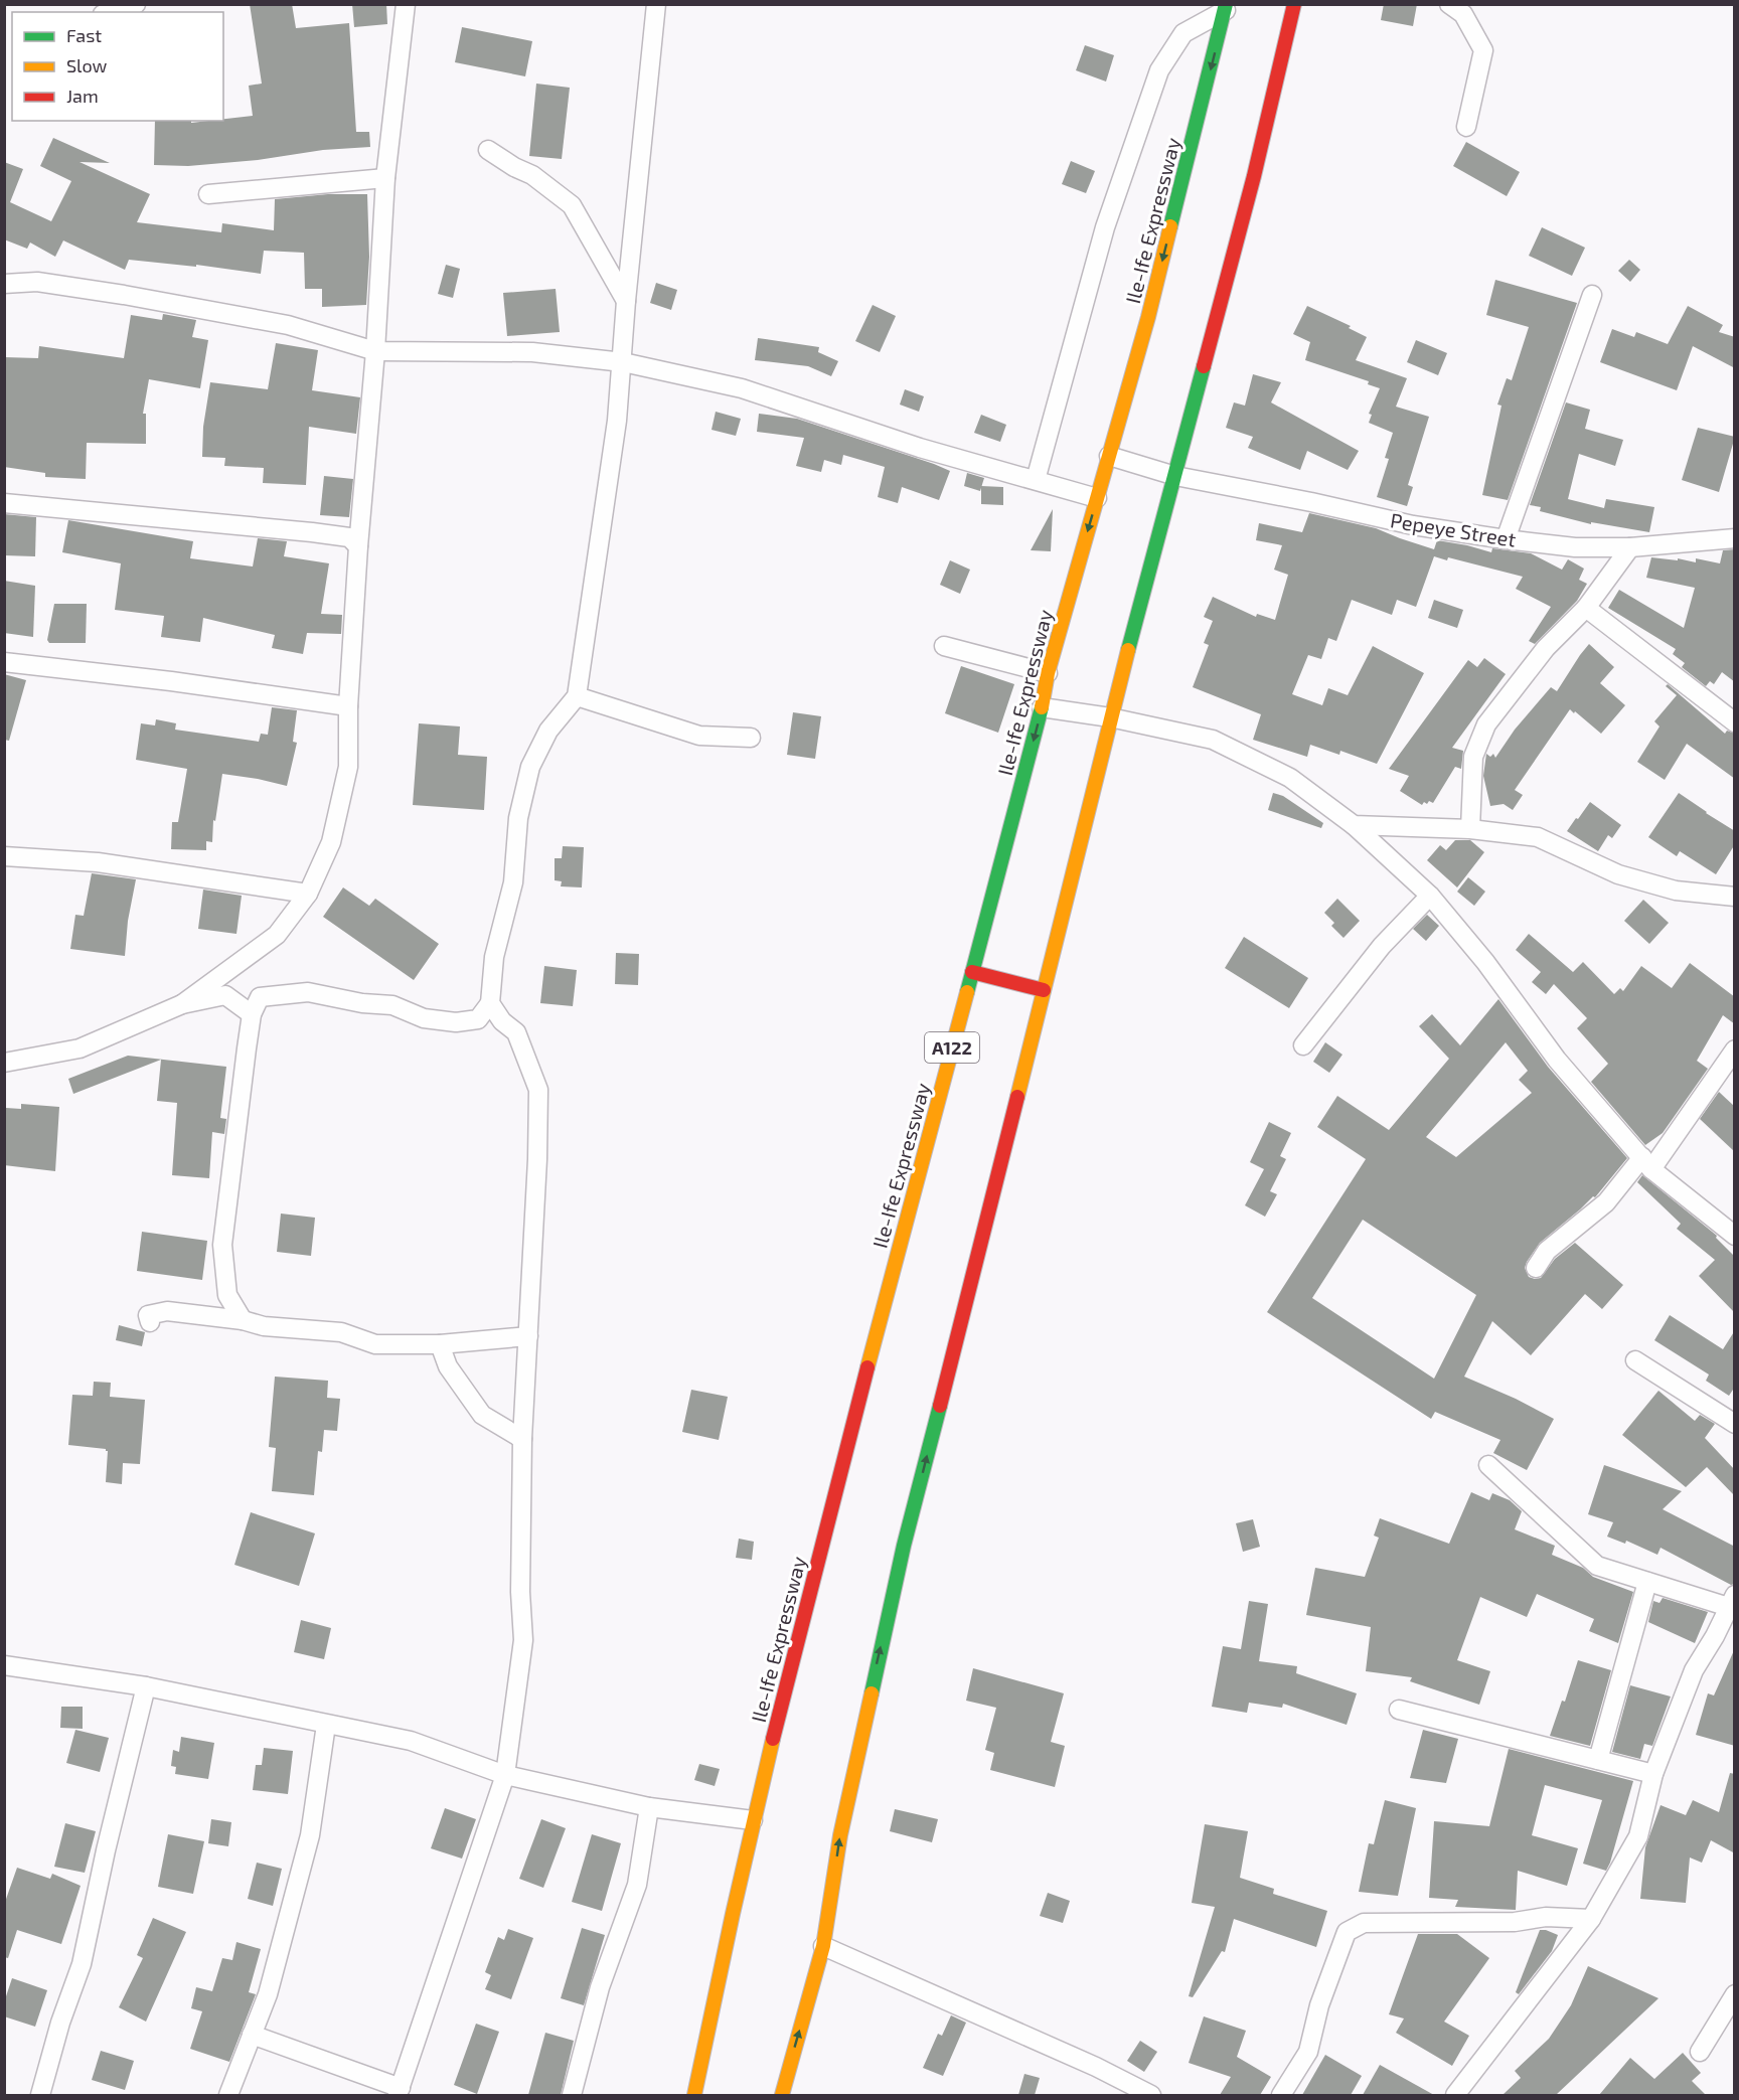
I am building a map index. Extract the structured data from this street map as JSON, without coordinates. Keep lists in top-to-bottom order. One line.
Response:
{"streets":{"highway":["Ile-Ife Expressway","A122"],"street":["Pepeye Street"]},"crossings":[["Ile-Ife Expressway","Pepeye Street"]],"legend":["Fast","Slow","Jam"]}
